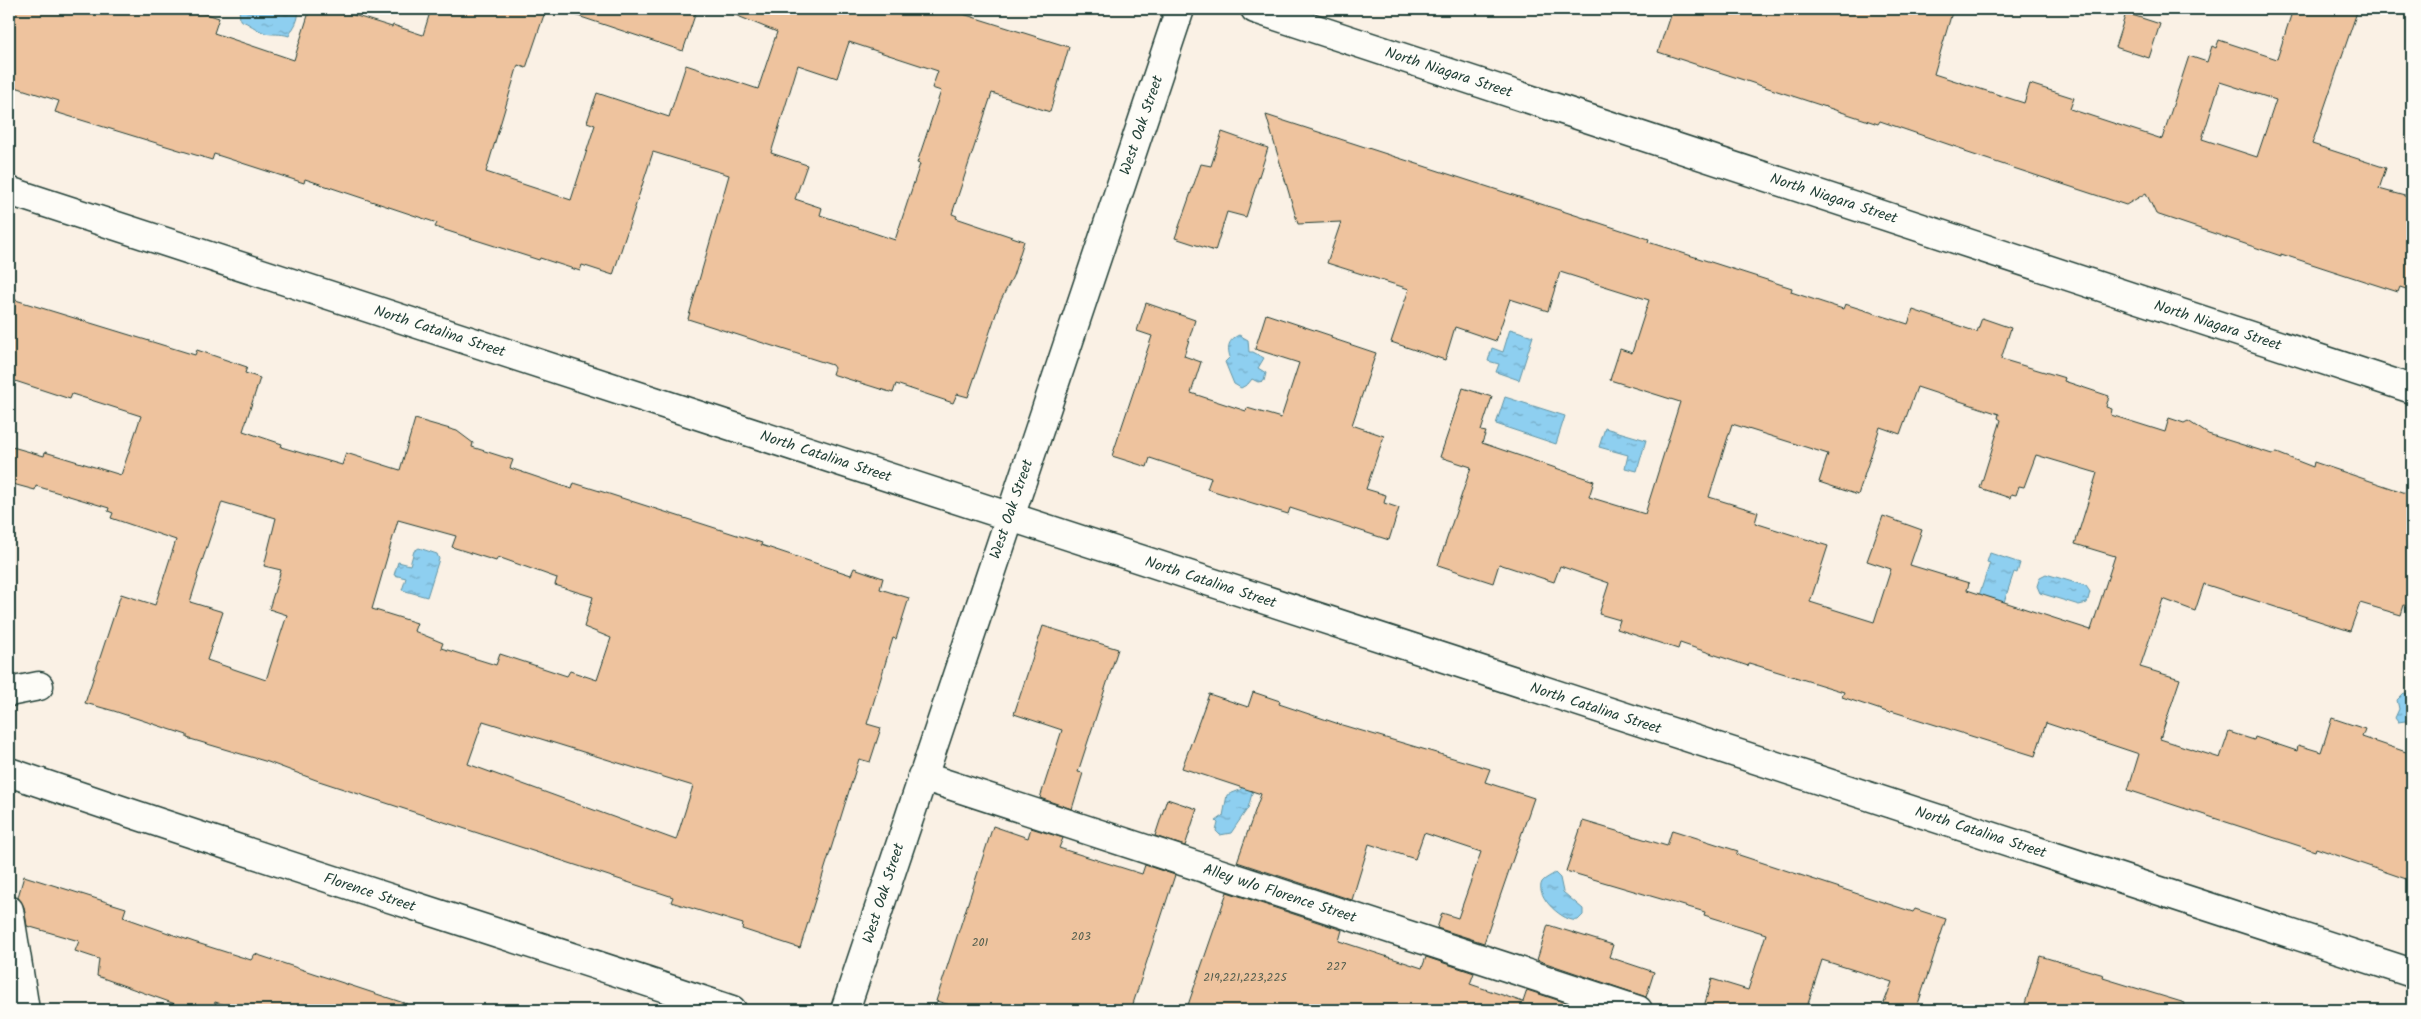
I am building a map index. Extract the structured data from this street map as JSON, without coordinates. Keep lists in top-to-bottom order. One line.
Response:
{"streets":{"street":["North Niagara Street","West Oak Street","North Catalina Street","Florence Street","Alley w/o Florence Street"]},"crossings":[["West Oak Street","North Catalina Street"],["West Oak Street","Alley w/o Florence Street"]],"house_numbers":["203","201","227","219,221,223,225"]}
